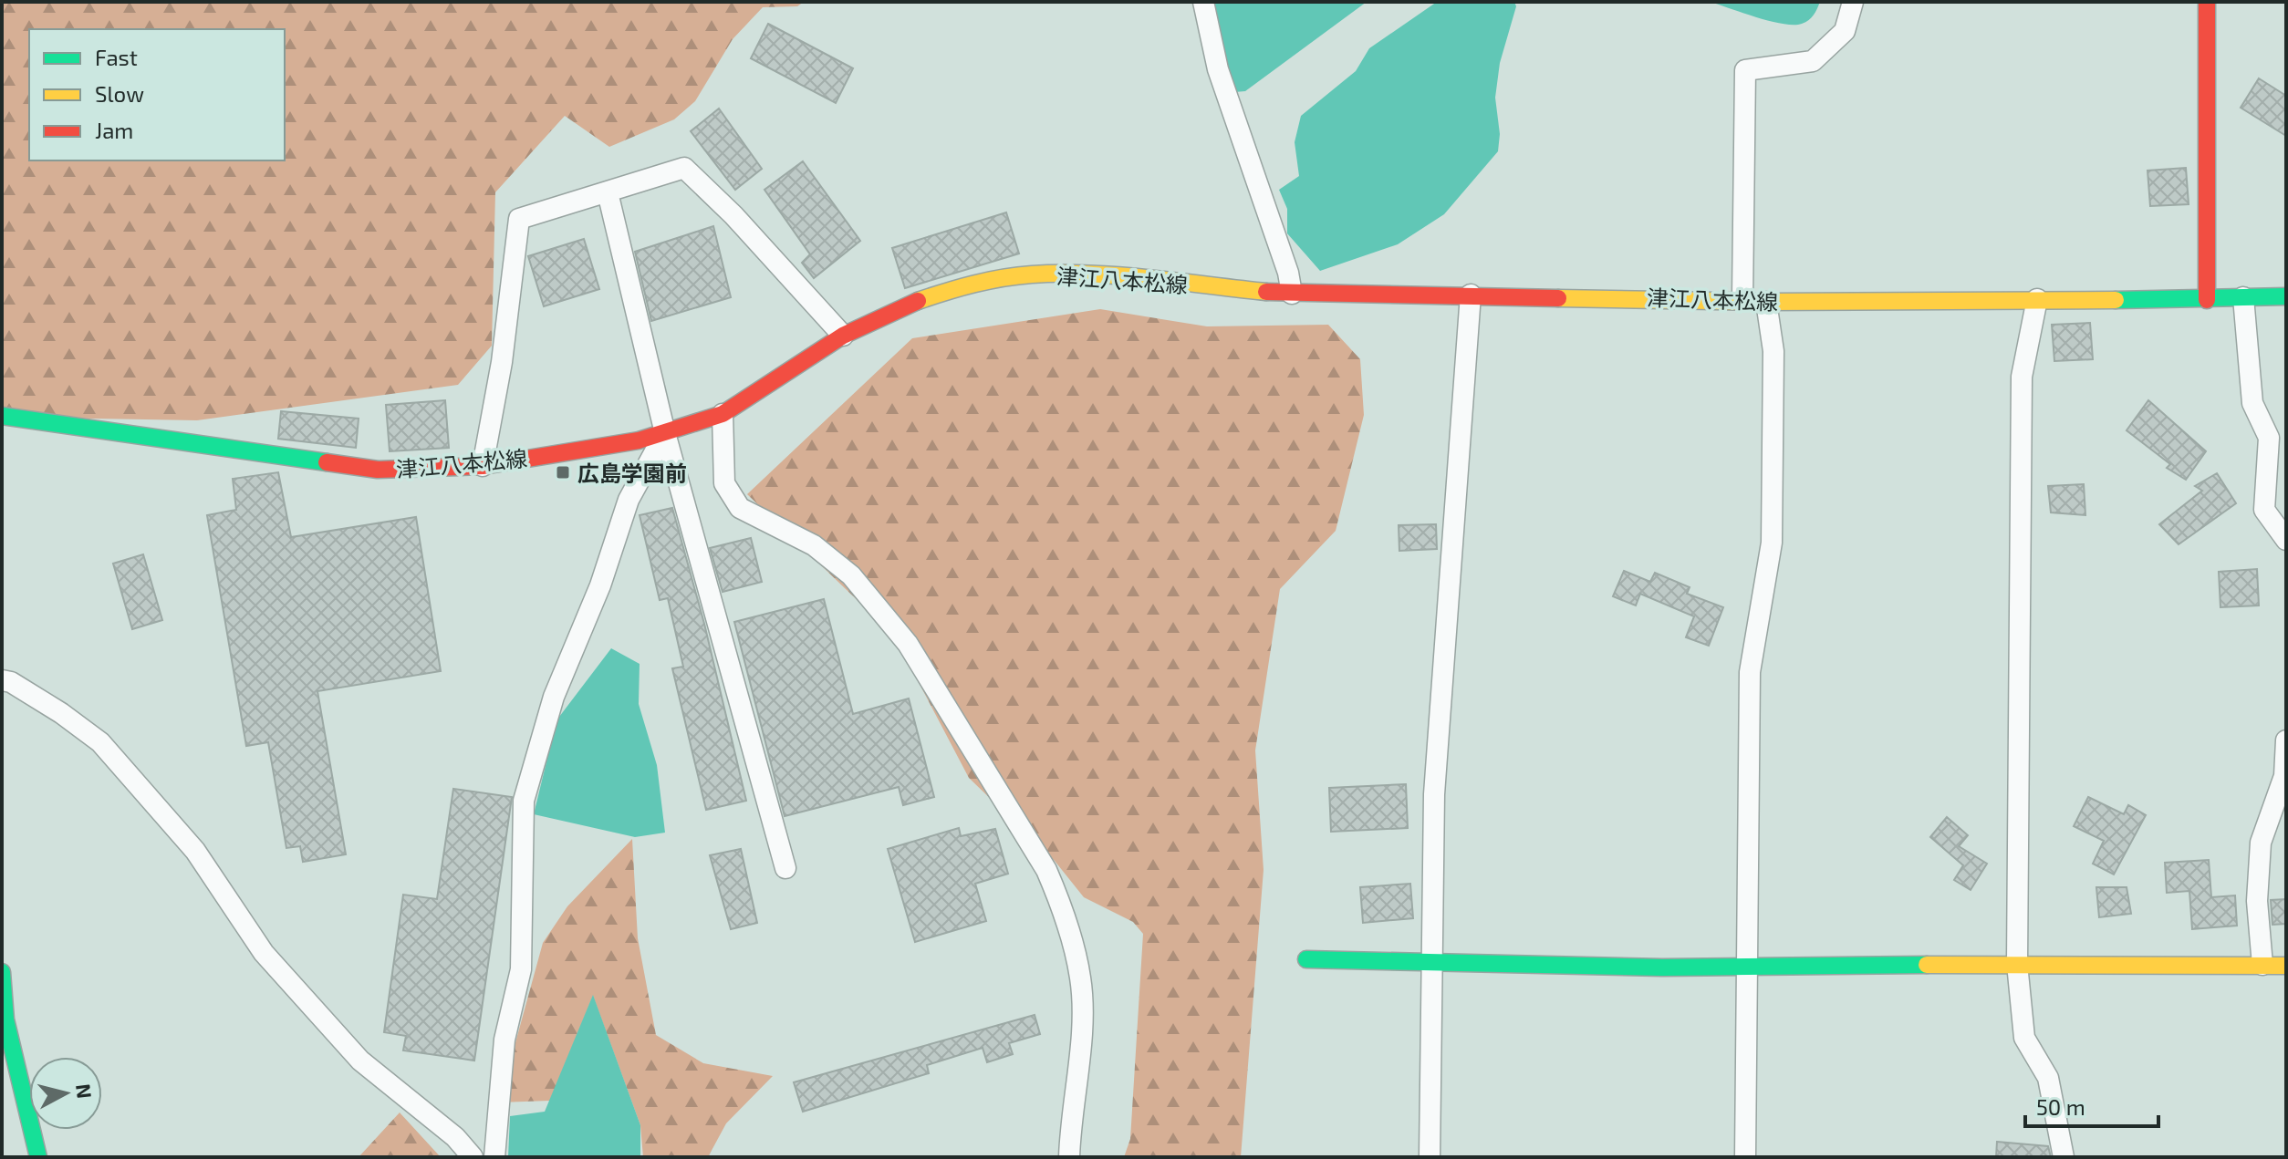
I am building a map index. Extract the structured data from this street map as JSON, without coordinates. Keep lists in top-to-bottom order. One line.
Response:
{"streets":{"main road":["津江八本松線"]},"places":{"transit":["広島学園前"]},"legend":["Fast","Slow","Jam"],"scale_bar":"50 m","north":"right"}
